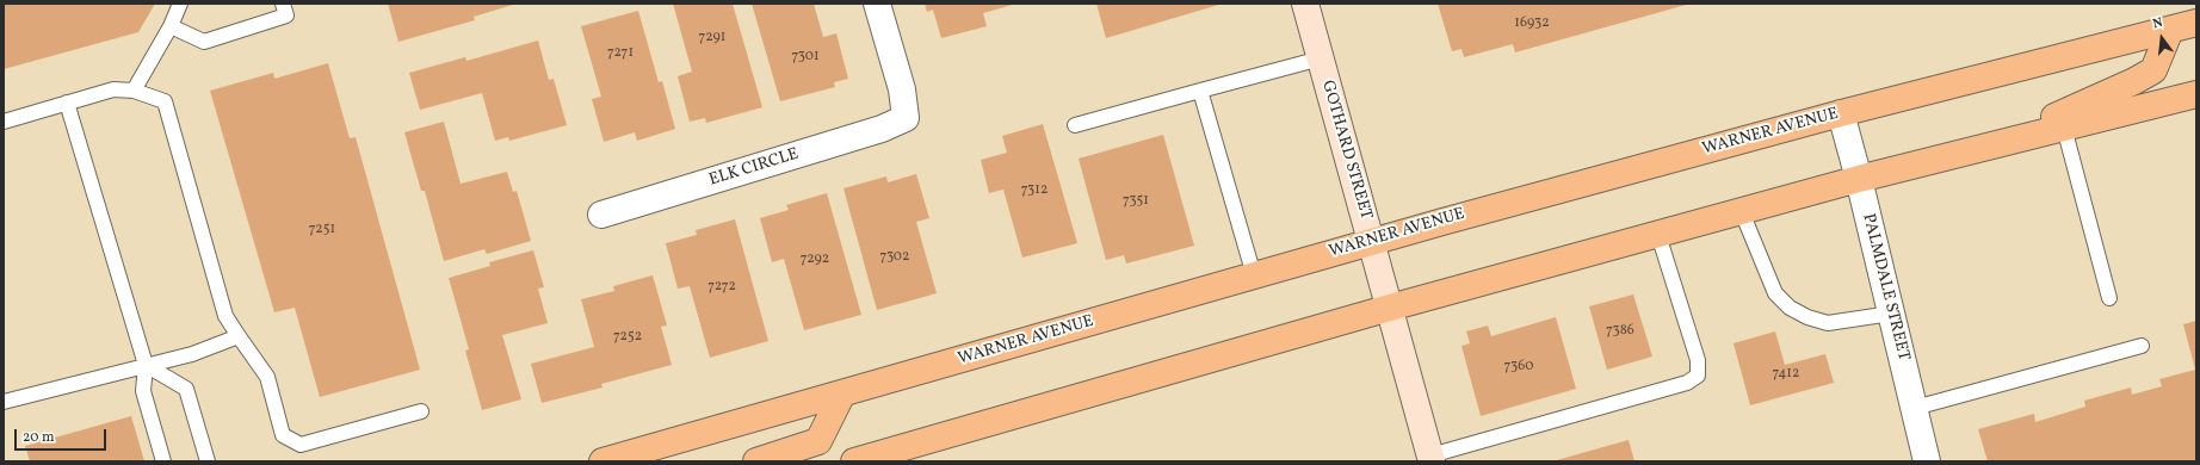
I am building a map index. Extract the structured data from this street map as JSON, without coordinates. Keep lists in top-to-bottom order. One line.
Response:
{"streets":{"main road":["WARNER AVENUE"],"street":["GOTHARD STREET","ELK CIRCLE","PALMDALE STREET"]},"crossings":[["WARNER AVENUE","GOTHARD STREET"],["WARNER AVENUE","PALMDALE STREET"]],"house_numbers":["16932","7291","7271","7301","7312","7351","7251","7302","7292","7272","7386","7252","7360","7412"],"scale_bar":"20 m","north":"top"}
